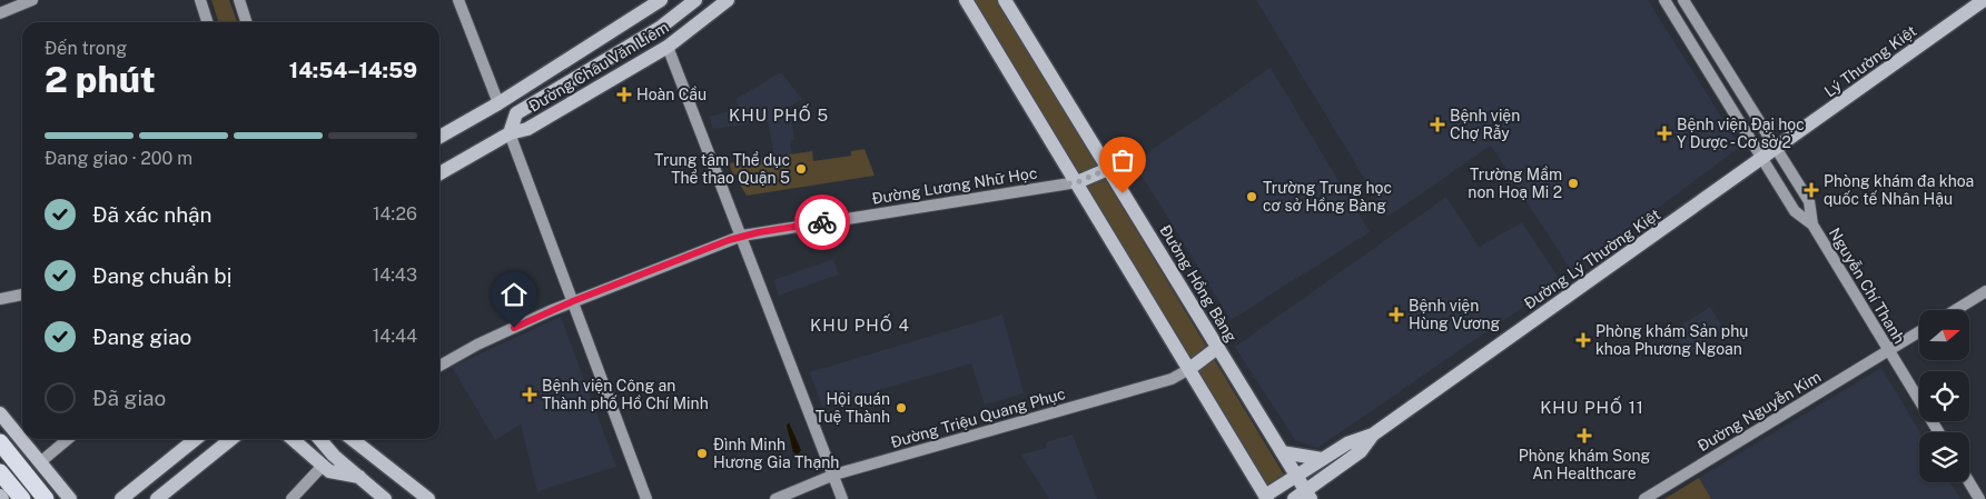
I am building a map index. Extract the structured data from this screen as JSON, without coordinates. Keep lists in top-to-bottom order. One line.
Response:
{"streets":{"main road":["Lý Thường Kiệt","Đường Châu Văn Liêm","Đường Lương Nhữ Học","Đường Lý Thường Kiệt","Đường Hồng Bàng","Nguyễn Chí Thanh","Đường Nguyễn Kim","Đường Triệu Quang Phục"]},"crossings":[["Lý Thường Kiệt","Đường Lý Thường Kiệt"],["Lý Thường Kiệt","Nguyễn Chí Thanh"],["Đường Lý Thường Kiệt","Đường Hồng Bàng"],["Đường Lý Thường Kiệt","Nguyễn Chí Thanh"],["Nguyễn Chí Thanh","Đường Nguyễn Kim"]],"districts":["KHU PHỐ 5","KHU PHỐ 4","KHU PHỐ 11"],"places":{"health":["Hoàn Cầu","Bệnh viện Chợ Rẫy","Bệnh viện Đại học Y Dược - Cơ sở 2","Phòng khám đa khoa quốc tế Nhân Hậu","Bệnh viện Hùng Vương","Phòng khám Sản phụ khoa Phương Ngoan","Bệnh viện Công an Thành phố Hồ Chí Minh","Phòng khám Song An Healthcare"],"other":["Trung tâm Thể dục Thể thao Quận 5","Trường Mầm non Hoạ Mi 2","Trường Trung học cơ sở Hồng Bàng","Hội quán Tuệ Thành","Đình Minh Hương Gia Thạnh"]},"north":"right","page":{"heading":["2 phút","Đến trong","14:54–14:59"],"bar":"Đang giao · 200 m","list":[["Đã xác nhận","14:26"],["Đang chuẩn bị","14:43"],["Đang giao","14:44"],"Đã giao"]}}
